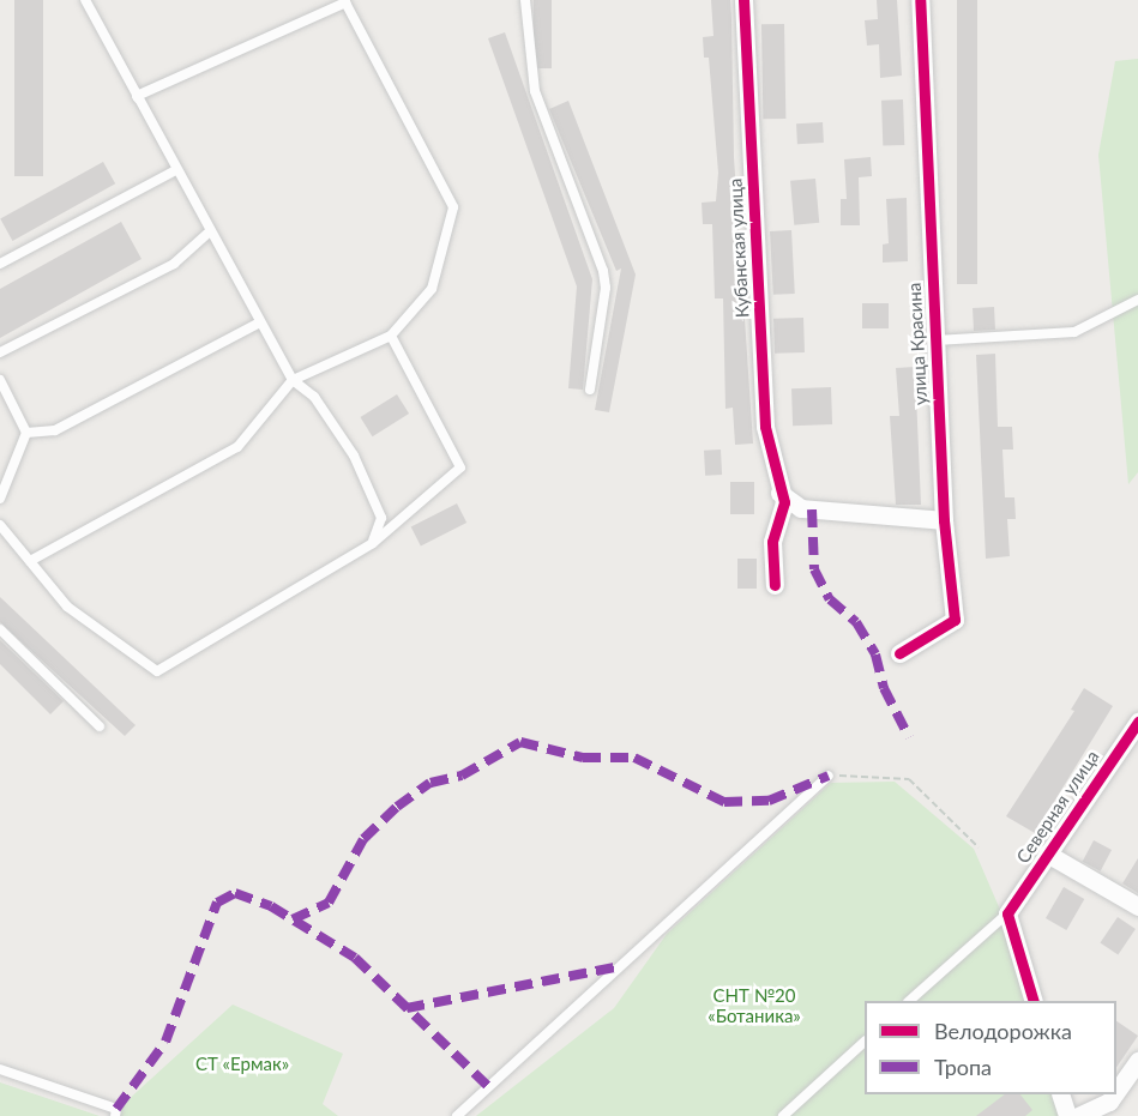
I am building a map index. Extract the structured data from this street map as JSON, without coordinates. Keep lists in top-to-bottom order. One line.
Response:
{"streets":{"street":["Кубанская улица","улица Красина","Северная улица"]},"parks":["СНТ №20 «Ботаника»","СТ «Ермак»"],"legend":["Велодорожка","Тропа"]}
